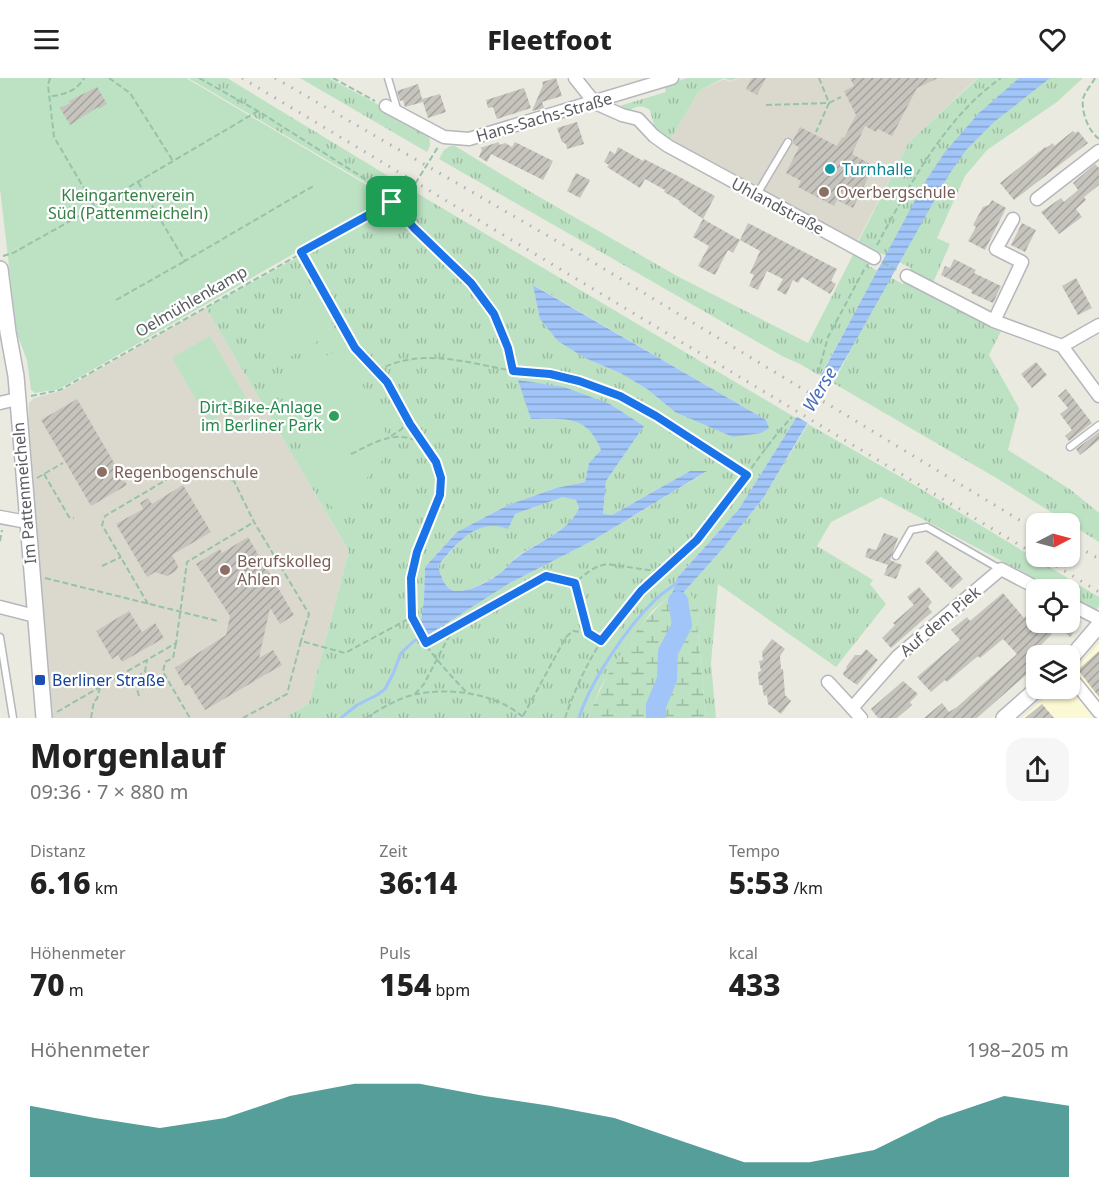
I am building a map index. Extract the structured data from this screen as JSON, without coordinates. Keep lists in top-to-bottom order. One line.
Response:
{"streets":{"street":["Hans-Sachs-Straße","Uhlandstraße","Im Pattenmeicheln","Auf dem Piek"],"path":["Oelmühlenkamp"]},"crossings":[["Hans-Sachs-Straße","Uhlandstraße"],["Hans-Sachs-Straße","Oelmühlenkamp"],["Oelmühlenkamp","Im Pattenmeicheln"]],"water":["Werse"],"parks":["Kleingartenverein Süd (Pattenmeicheln)"],"places":{"other":["Turnhalle","Overbergschule","Dirt-Bike-Anlage im Berliner Park","Regenbogenschule","Berufskolleg Ahlen"],"transit":["Berliner Straße"]},"north":"right","page":{"header":"Fleetfoot","heading":["Morgenlauf","09:36 · 7 × 880 m"],"stats":[["Distanz","6.16 km"],["Zeit","36:14"],["Tempo","5:53 /km"],["Höhenmeter","70 m"],["Puls","154 bpm"],["kcal","433"]],"chart":["Höhenmeter","198–205 m"]}}
